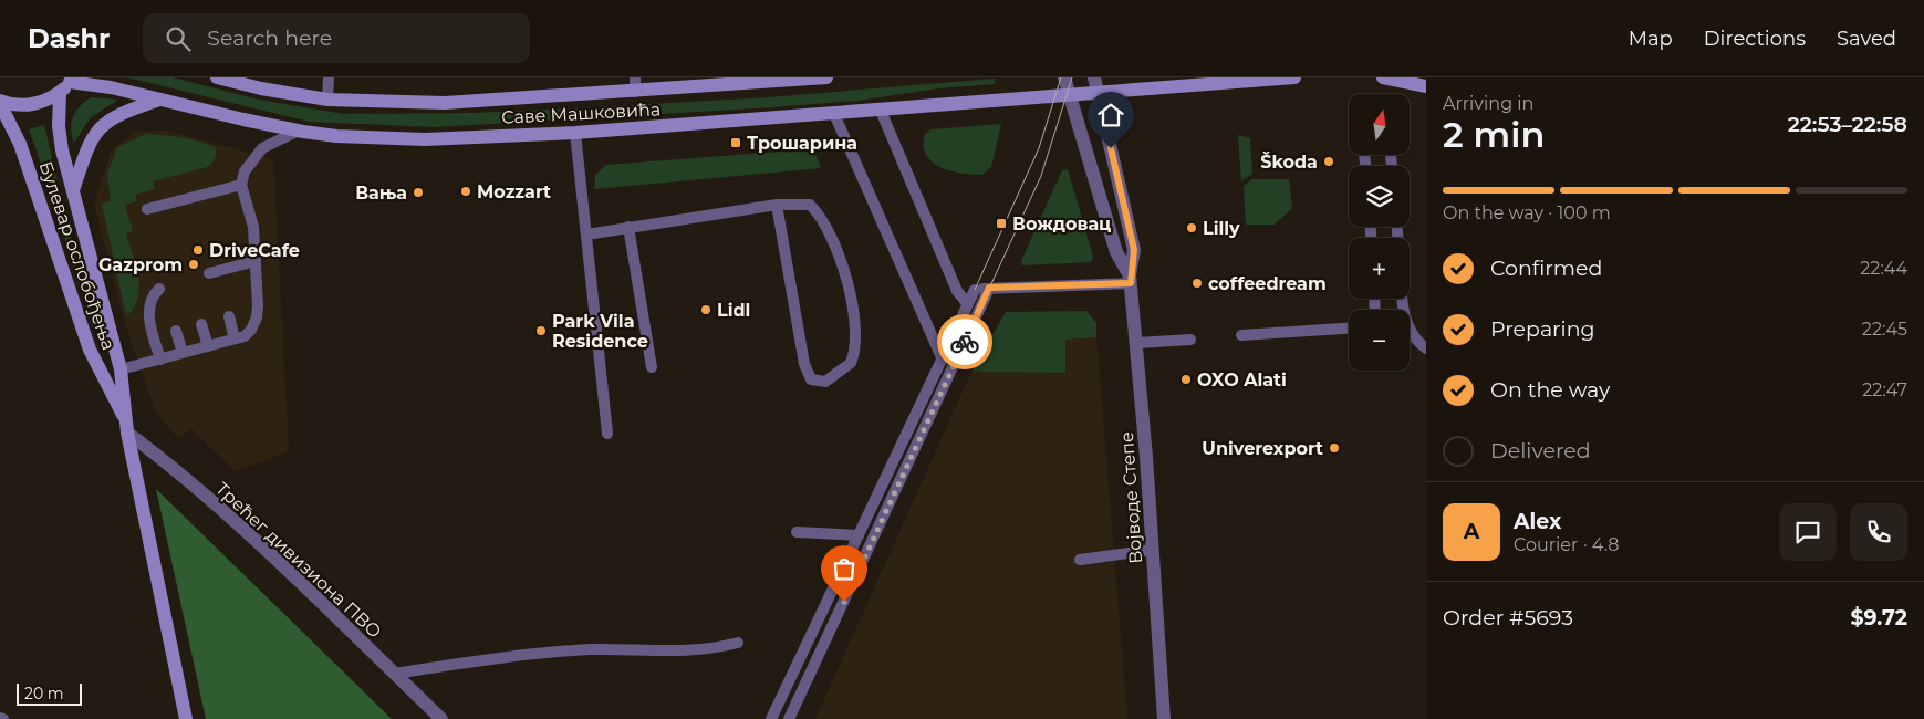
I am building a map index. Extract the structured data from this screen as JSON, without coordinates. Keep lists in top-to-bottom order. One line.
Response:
{"streets":{"main road":["Саве Машковића","Булевар ослобођења"],"street":["Војводе Степе","Трећег дивизиона ПВО"]},"crossings":[["Саве Машковића","Војводе Степе"],["Булевар ослобођења","Трећег дивизиона ПВО"]],"places":{"transit":["Трошарина","Вождовац"],"other":["Škoda","Mozzart","Вања","Lilly","DriveCafe","Gazprom","coffeedream","Lidl","Park Vila Residence","OXO Alati","Univerexport"]},"scale_bar":"20 m","north":"top","page":{"header":"Dashr","search":"Search here","nav":["Map","Directions","Saved"],"heading":["2 min","Arriving in","22:53–22:58"],"panel":["Alex","Courier · 4.8","Order #5693","$9.72"],"map_buttons":["+","−"],"bar":"On the way · 100 m","list":[["Confirmed","22:44"],["Preparing","22:45"],["On the way","22:47"],"Delivered"],"round":"A","scale":"20 m"}}
